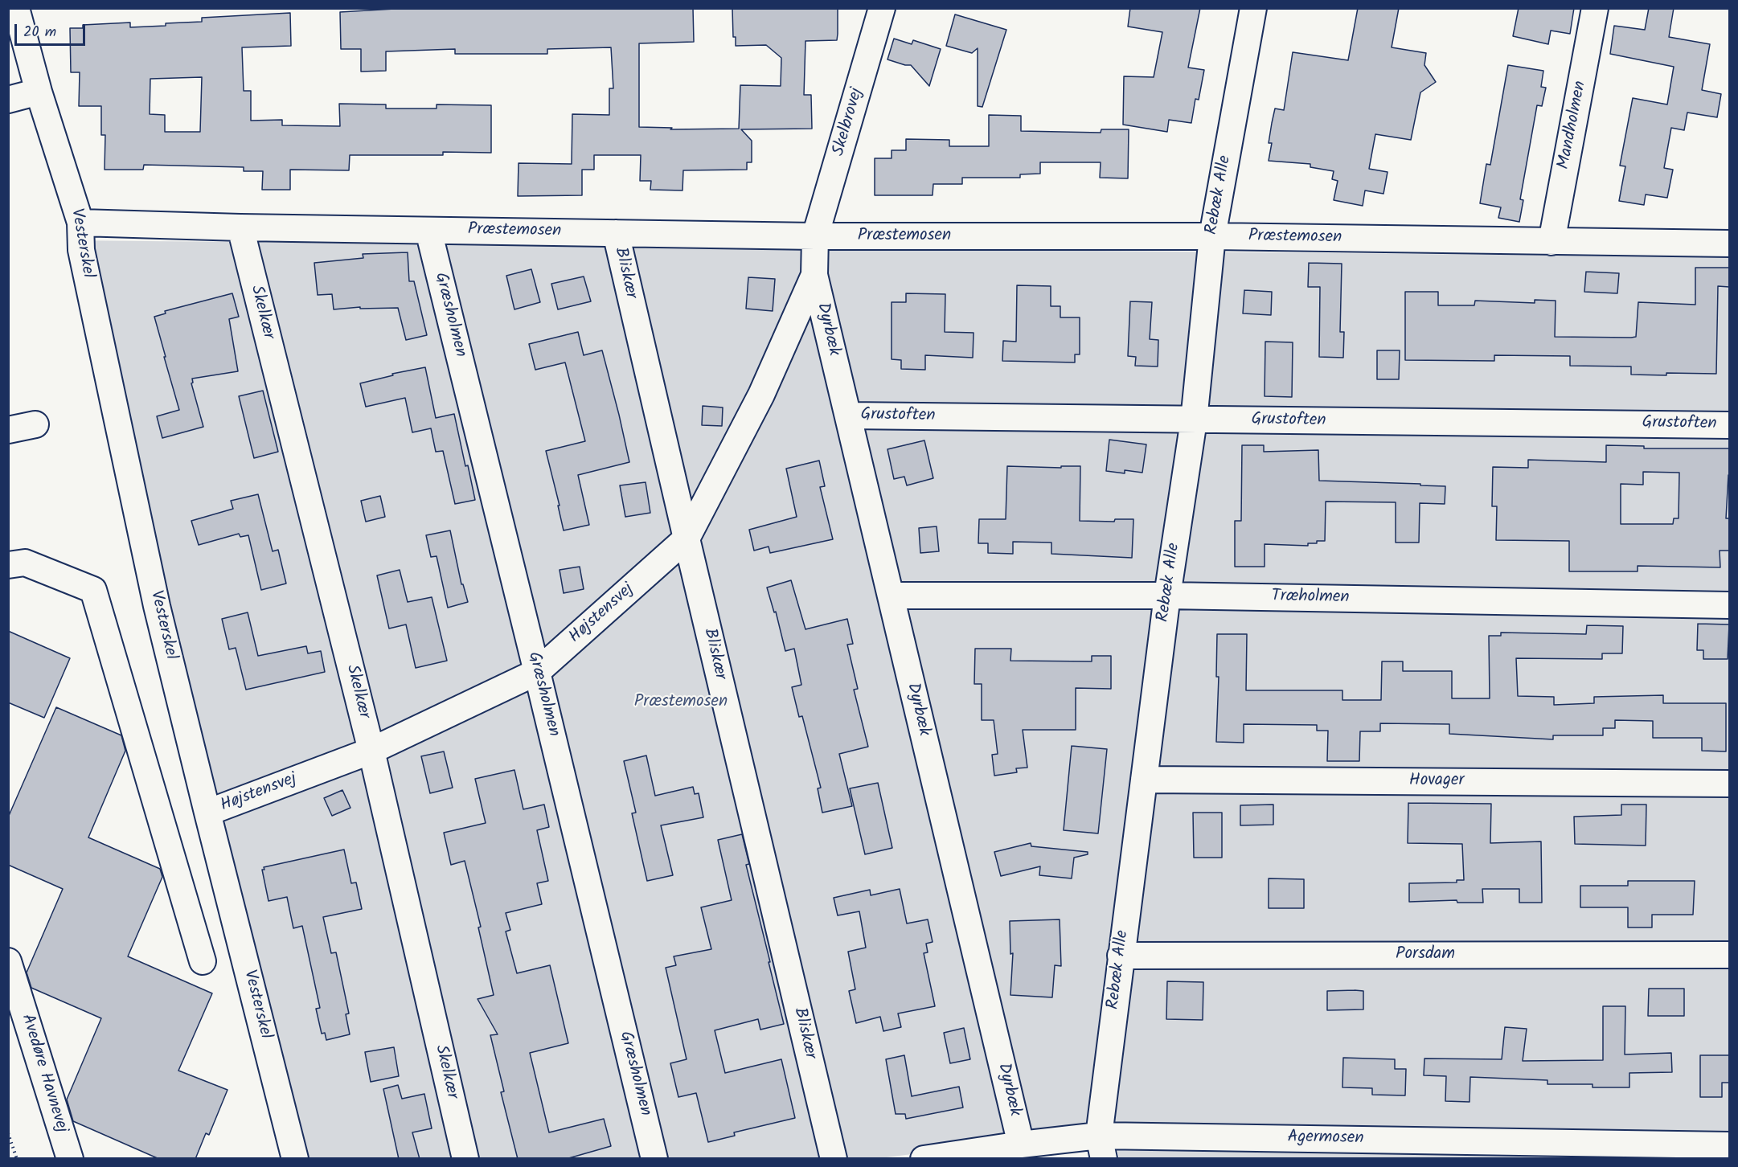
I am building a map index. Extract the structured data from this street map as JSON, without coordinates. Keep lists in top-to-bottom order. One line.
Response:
{"streets":{"street":["Skelbrovej","Mandholmen","Rebæk Alle","Præstemosen","Vesterskel","Bliskær","Skelkær","Græsholmen","Dyrbæk","Grustoften","Træholmen","Højstensvej","Hovager","Porsdam","Avedøre Havnevej","Agermosen"]},"crossings":[["Skelbrovej","Præstemosen"],["Skelbrovej","Højstensvej"],["Mandholmen","Præstemosen"],["Rebæk Alle","Præstemosen"],["Rebæk Alle","Grustoften"],["Rebæk Alle","Træholmen"],["Rebæk Alle","Hovager"],["Rebæk Alle","Porsdam"],["Rebæk Alle","Agermosen"],["Præstemosen","Vesterskel"],["Præstemosen","Bliskær"],["Præstemosen","Skelkær"],["Præstemosen","Græsholmen"],["Præstemosen","Højstensvej"],["Vesterskel","Højstensvej"],["Bliskær","Højstensvej"],["Skelkær","Højstensvej"],["Græsholmen","Højstensvej"],["Dyrbæk","Grustoften"],["Dyrbæk","Træholmen"],["Dyrbæk","Højstensvej"],["Dyrbæk","Agermosen"]],"parks":["Præstemosen"],"scale_bar":"20 m"}
